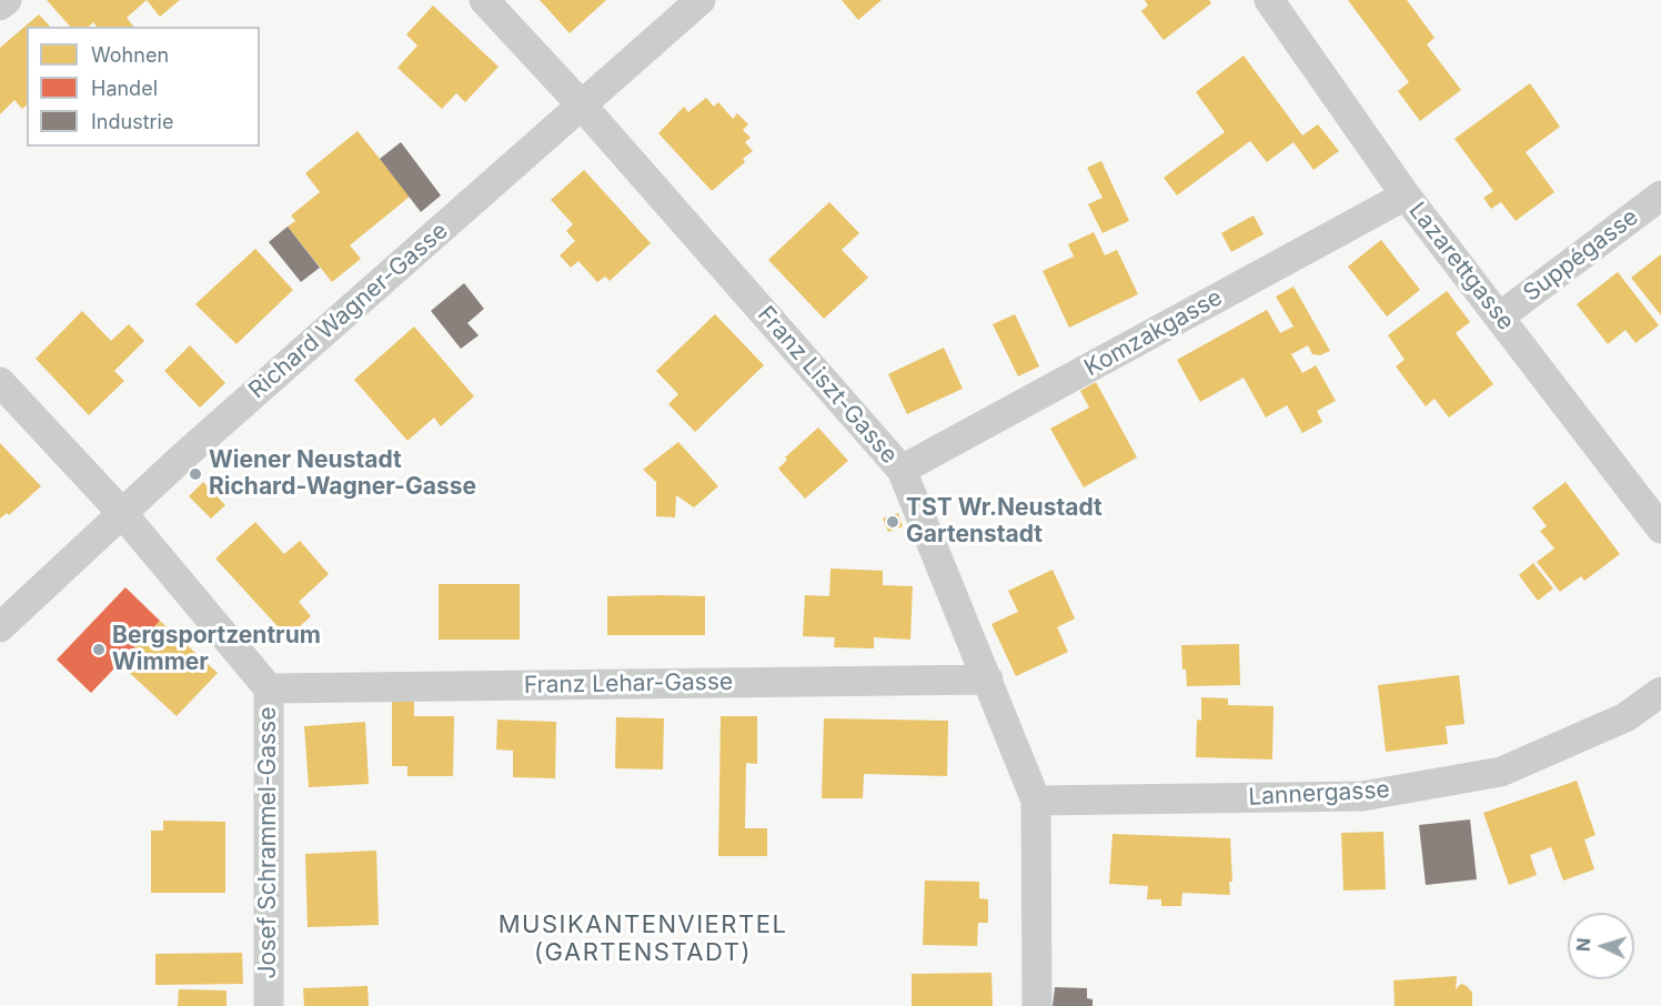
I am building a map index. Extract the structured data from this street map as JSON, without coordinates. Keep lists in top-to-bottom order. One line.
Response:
{"streets":{"street":["Suppégasse","Lazarettgasse","Richard Wagner-Gasse","Komzakgasse","Franz Liszt-Gasse","Franz Lehar-Gasse","Lannergasse","Josef Schrammel-Gasse"]},"crossings":[["Suppégasse","Lazarettgasse"],["Lazarettgasse","Komzakgasse"],["Richard Wagner-Gasse","Franz Liszt-Gasse"],["Richard Wagner-Gasse","Josef Schrammel-Gasse"],["Komzakgasse","Franz Liszt-Gasse"],["Franz Liszt-Gasse","Franz Lehar-Gasse"],["Franz Liszt-Gasse","Lannergasse"],["Franz Lehar-Gasse","Josef Schrammel-Gasse"]],"districts":["MUSIKANTENVIERTEL (GARTENSTADT)"],"places":["Wiener Neustadt Richard-Wagner-Gasse","TST Wr.Neustadt Gartenstadt","Bergsportzentrum Wimmer"],"legend":["Wohnen","Handel","Industrie"],"north":"left"}
